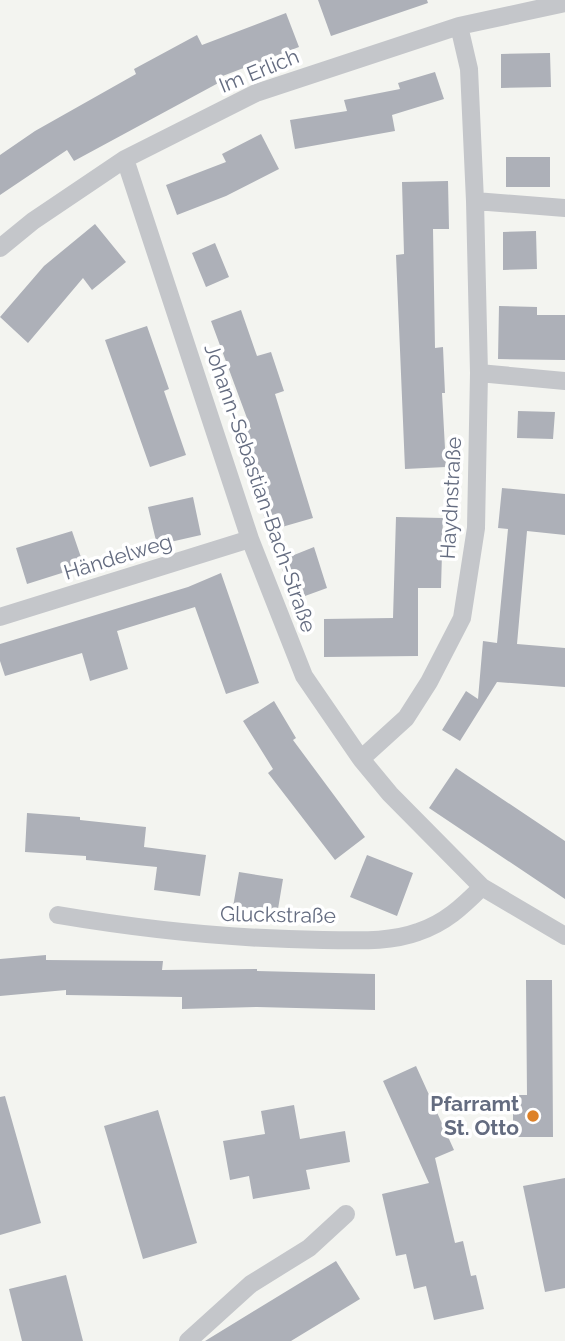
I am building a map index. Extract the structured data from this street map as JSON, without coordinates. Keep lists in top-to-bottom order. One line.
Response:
{"streets":{"street":["Im Erlich","Johann-Sebastian-Bach-Straße","Haydnstraße","Händelweg","Gluckstraße"]},"crossings":[["Im Erlich","Johann-Sebastian-Bach-Straße"],["Im Erlich","Haydnstraße"],["Johann-Sebastian-Bach-Straße","Haydnstraße"],["Johann-Sebastian-Bach-Straße","Händelweg"],["Johann-Sebastian-Bach-Straße","Gluckstraße"]],"places":["Pfarramt St. Otto"]}
